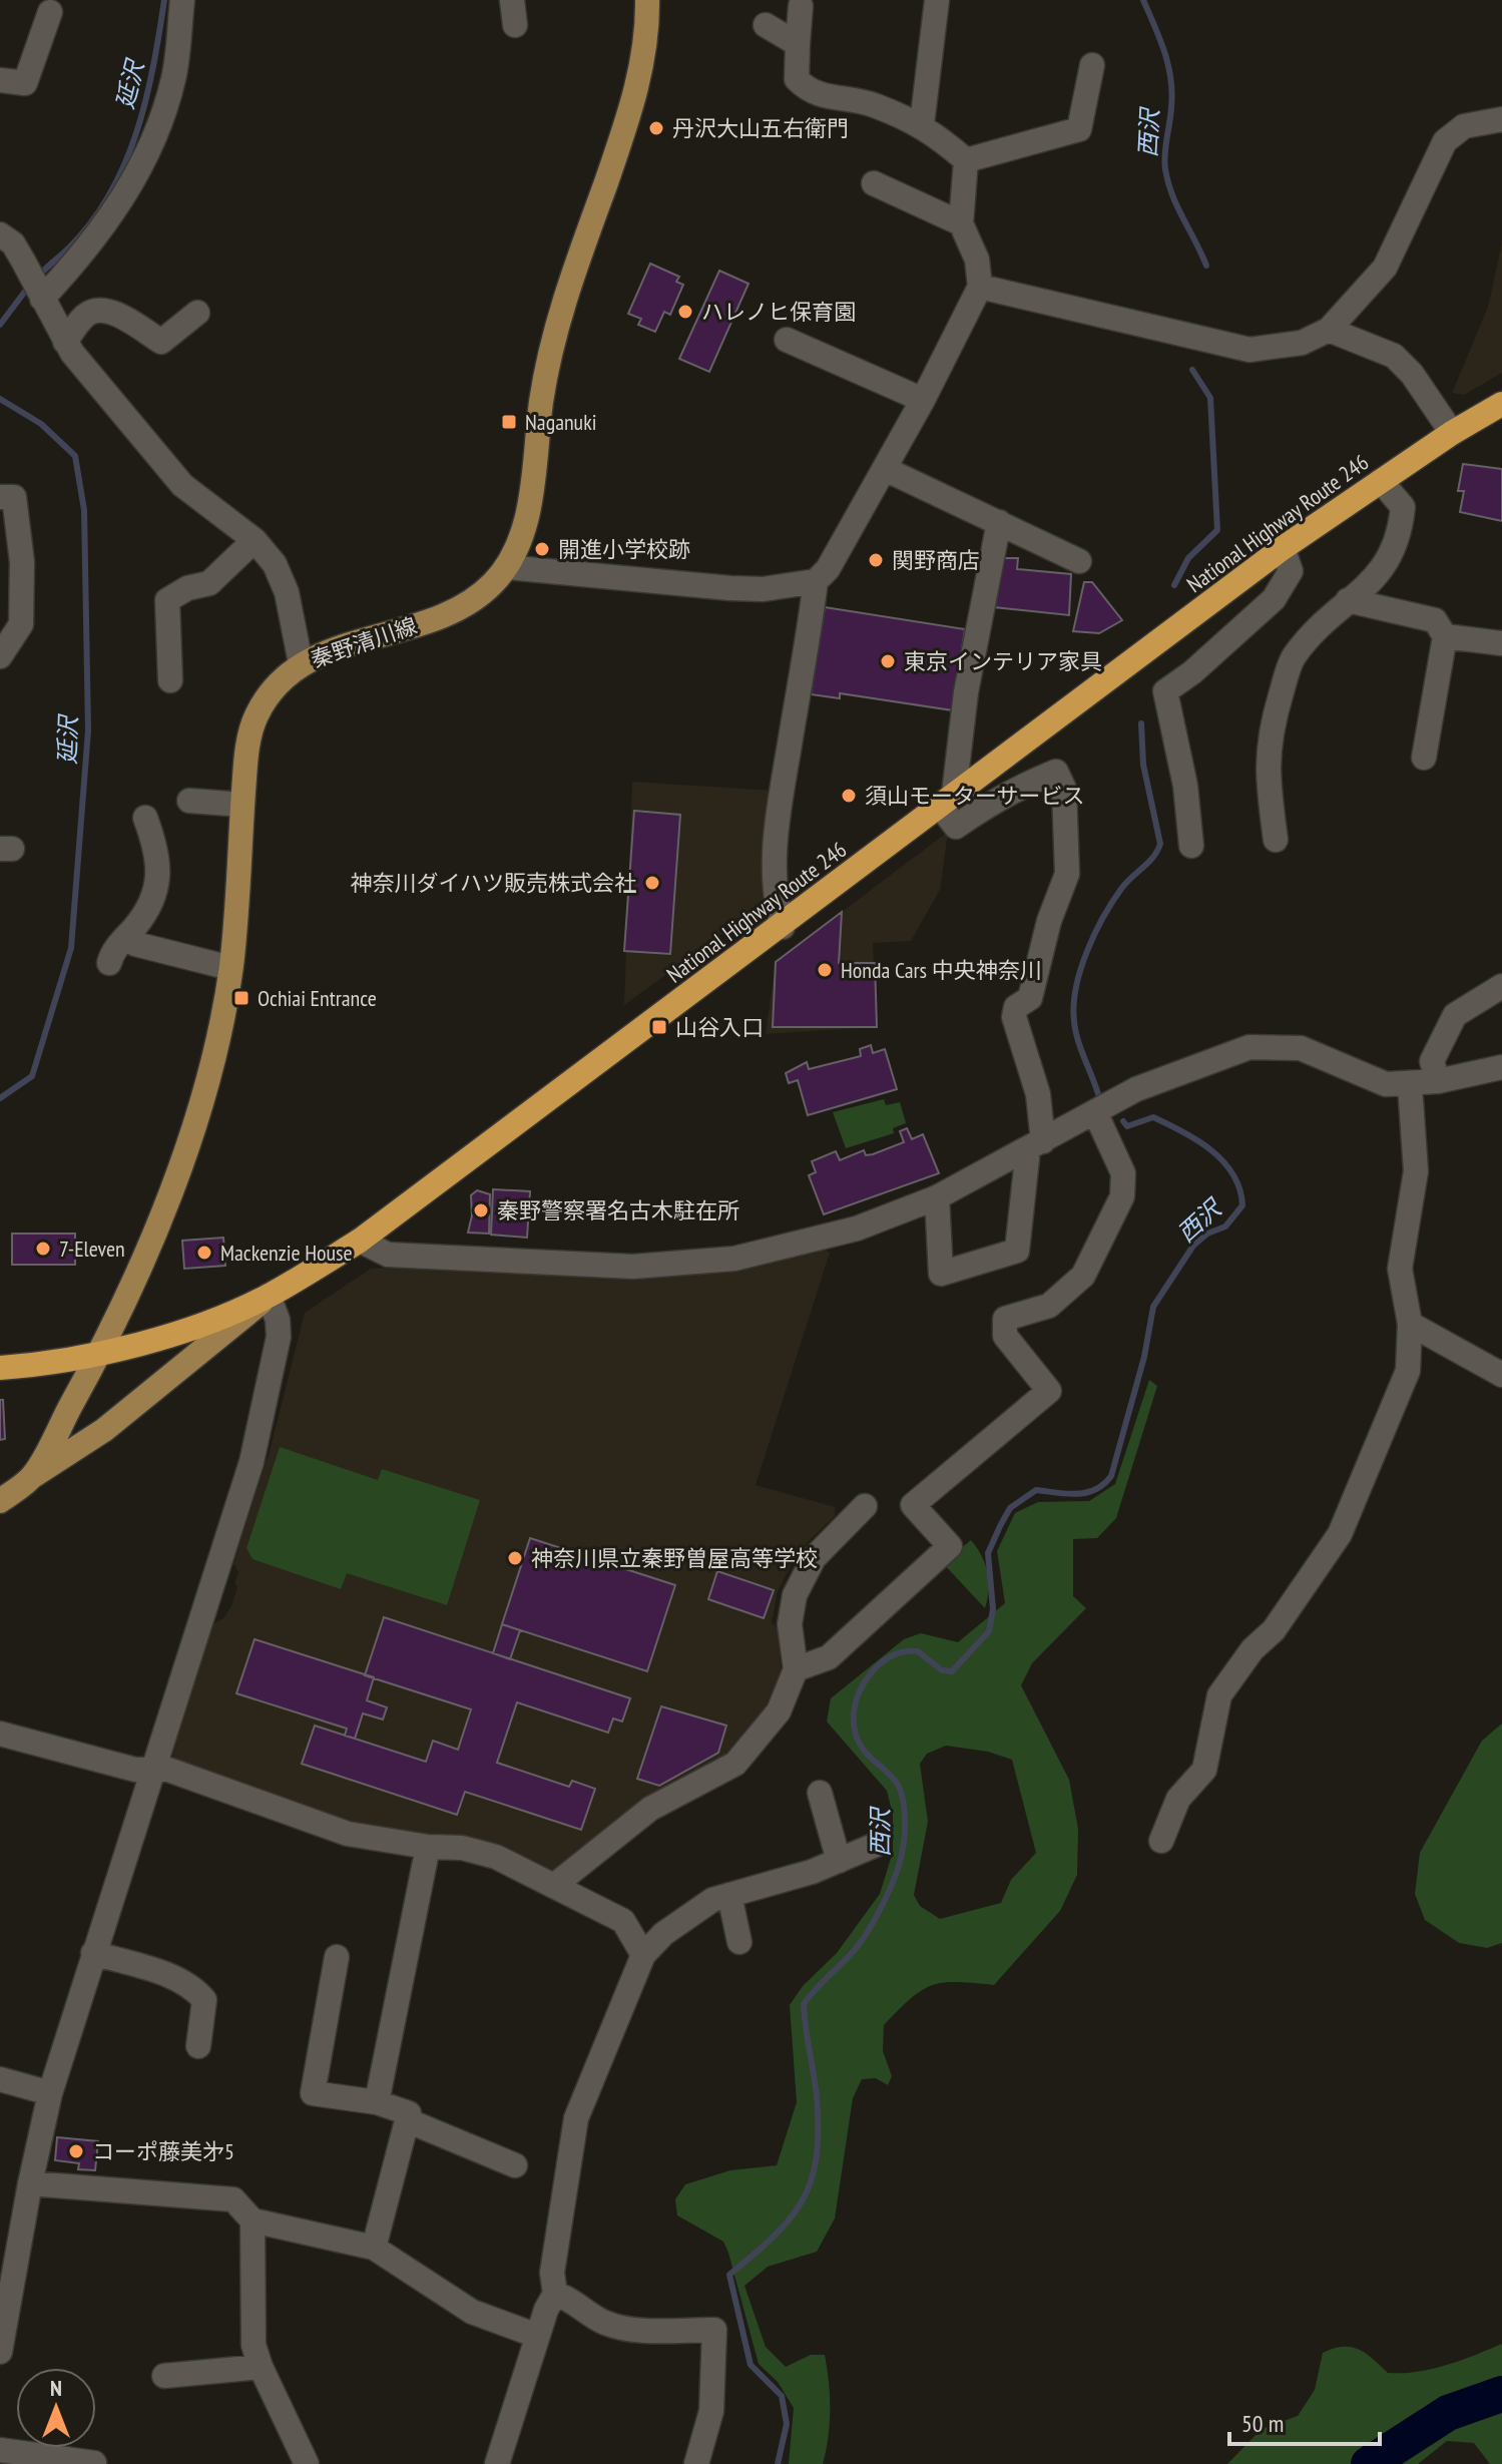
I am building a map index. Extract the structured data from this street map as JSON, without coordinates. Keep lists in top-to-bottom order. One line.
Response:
{"streets":{"highway":["National Highway Route 246"],"main road":["秦野清川線"]},"crossings":[["National Highway Route 246","秦野清川線"]],"water":["延沢","西沢"],"places":{"other":["丹沢大山五右衛門","ハレノヒ保育園","開進小学校跡","関野商店","東京インテリア家具","須山モーターサービス","神奈川ダイハツ販売株式会社","Honda Cars 中央神奈川","秦野警察署名古木駐在所","7-Eleven","Mackenzie House","神奈川県立秦野曽屋高等学校","コーポ藤美㐧5"],"transit":["Naganuki","Ochiai Entrance","山谷入口"]},"scale_bar":"50 m","north":"top"}
